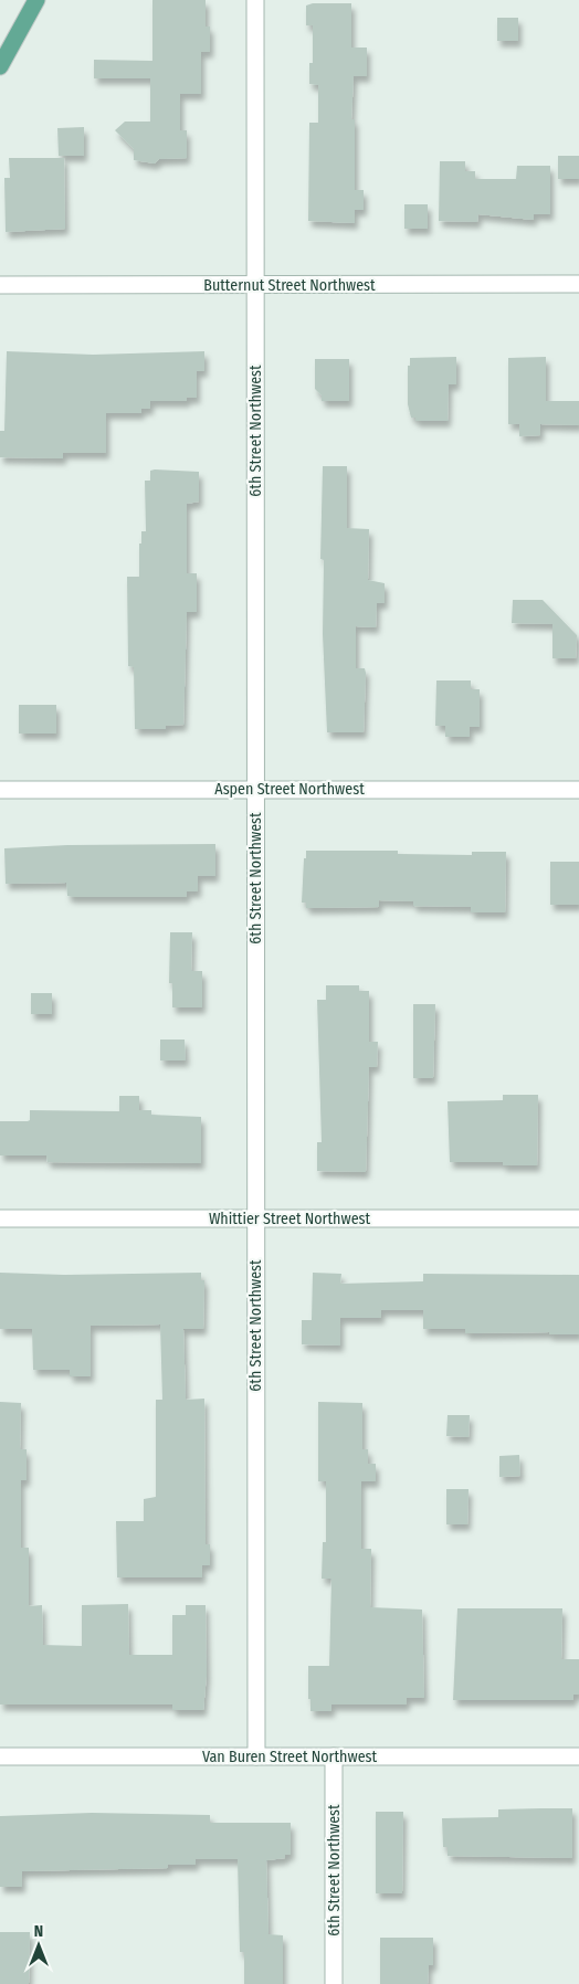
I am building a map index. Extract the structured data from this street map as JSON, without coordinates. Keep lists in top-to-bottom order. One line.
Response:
{"streets":{"street":["Butternut Street Northwest","6th Street Northwest","Aspen Street Northwest","Whittier Street Northwest","Van Buren Street Northwest"]},"crossings":[["Butternut Street Northwest","6th Street Northwest"],["6th Street Northwest","Aspen Street Northwest"],["6th Street Northwest","Whittier Street Northwest"],["6th Street Northwest","Van Buren Street Northwest"]],"north":"top"}
